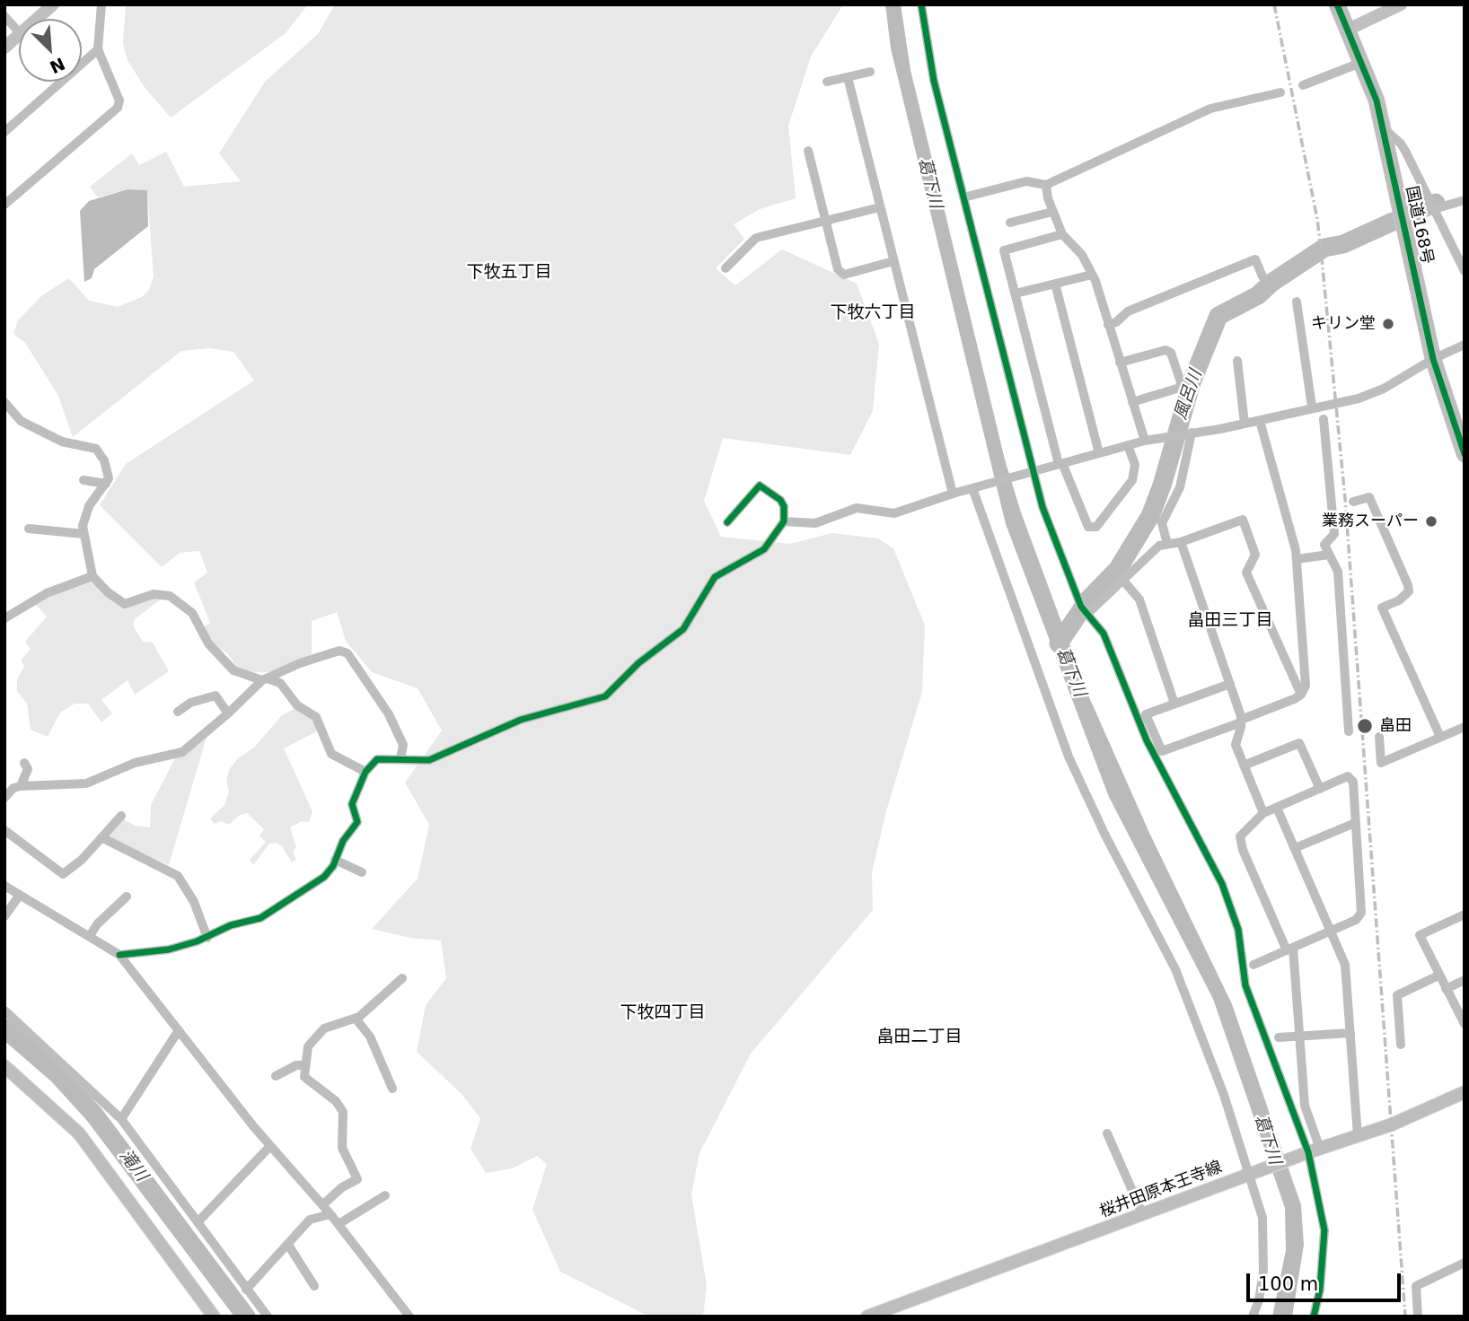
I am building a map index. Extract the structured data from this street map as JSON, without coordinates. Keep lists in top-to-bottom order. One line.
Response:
{"streets":{"highway":["国道168号"],"main road":["桜井田原本王寺線"]},"districts":["下牧五丁目","下牧六丁目","畠田三丁目","下牧四丁目","畠田二丁目"],"water":["葛下川","風呂川","滝川"],"places":["キリン堂","業務スーパー","畠田"],"scale_bar":"100 m","north":"bottom right"}
